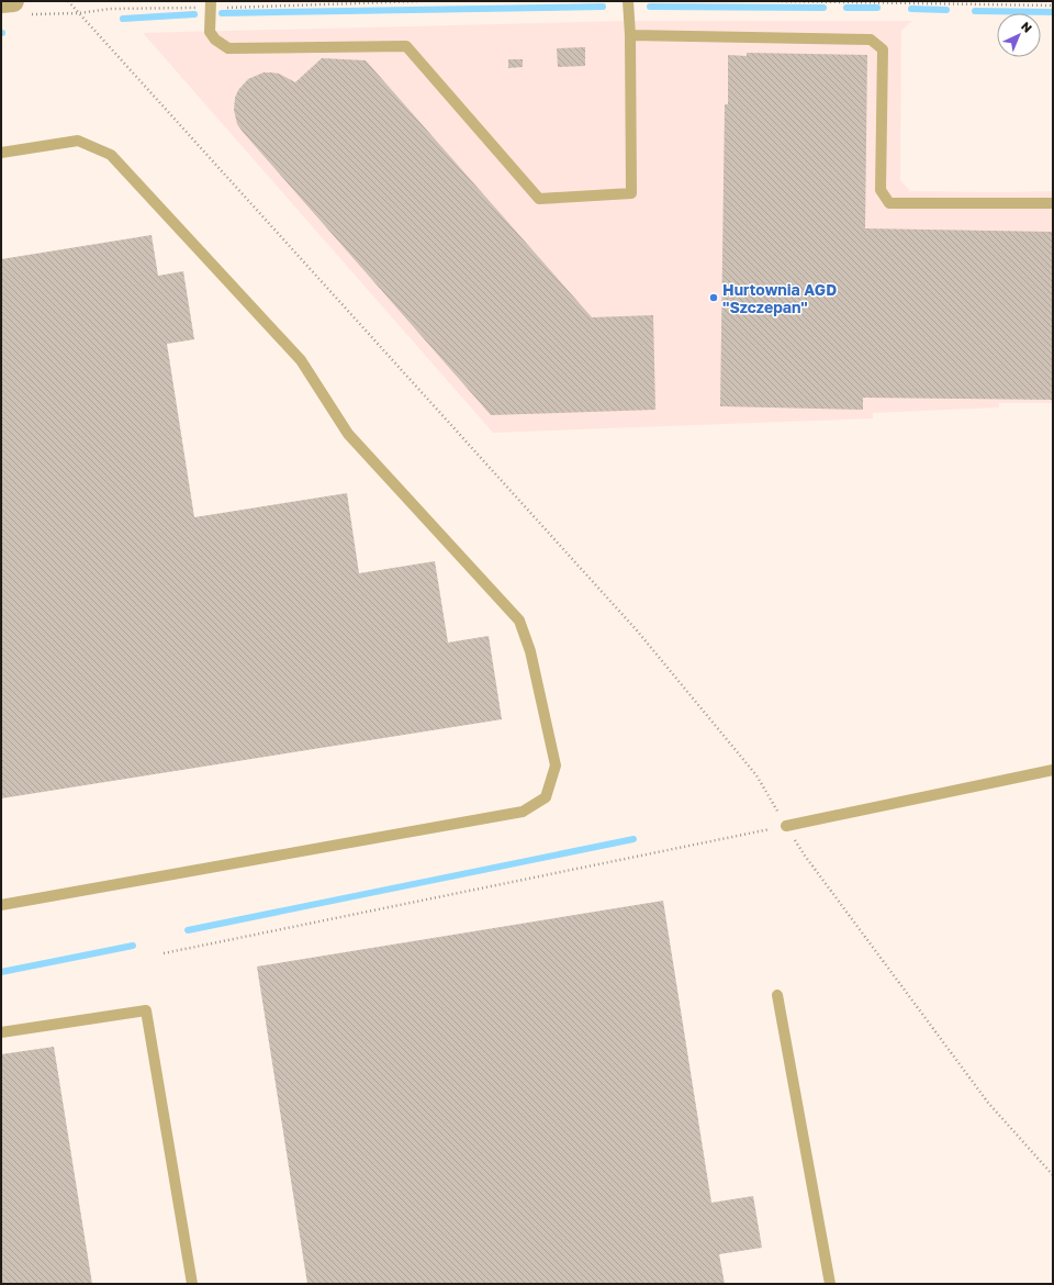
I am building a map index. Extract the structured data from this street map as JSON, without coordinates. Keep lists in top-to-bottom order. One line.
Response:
{"places":["Hurtownia AGD \"Szczepan\""],"north":"top right"}
